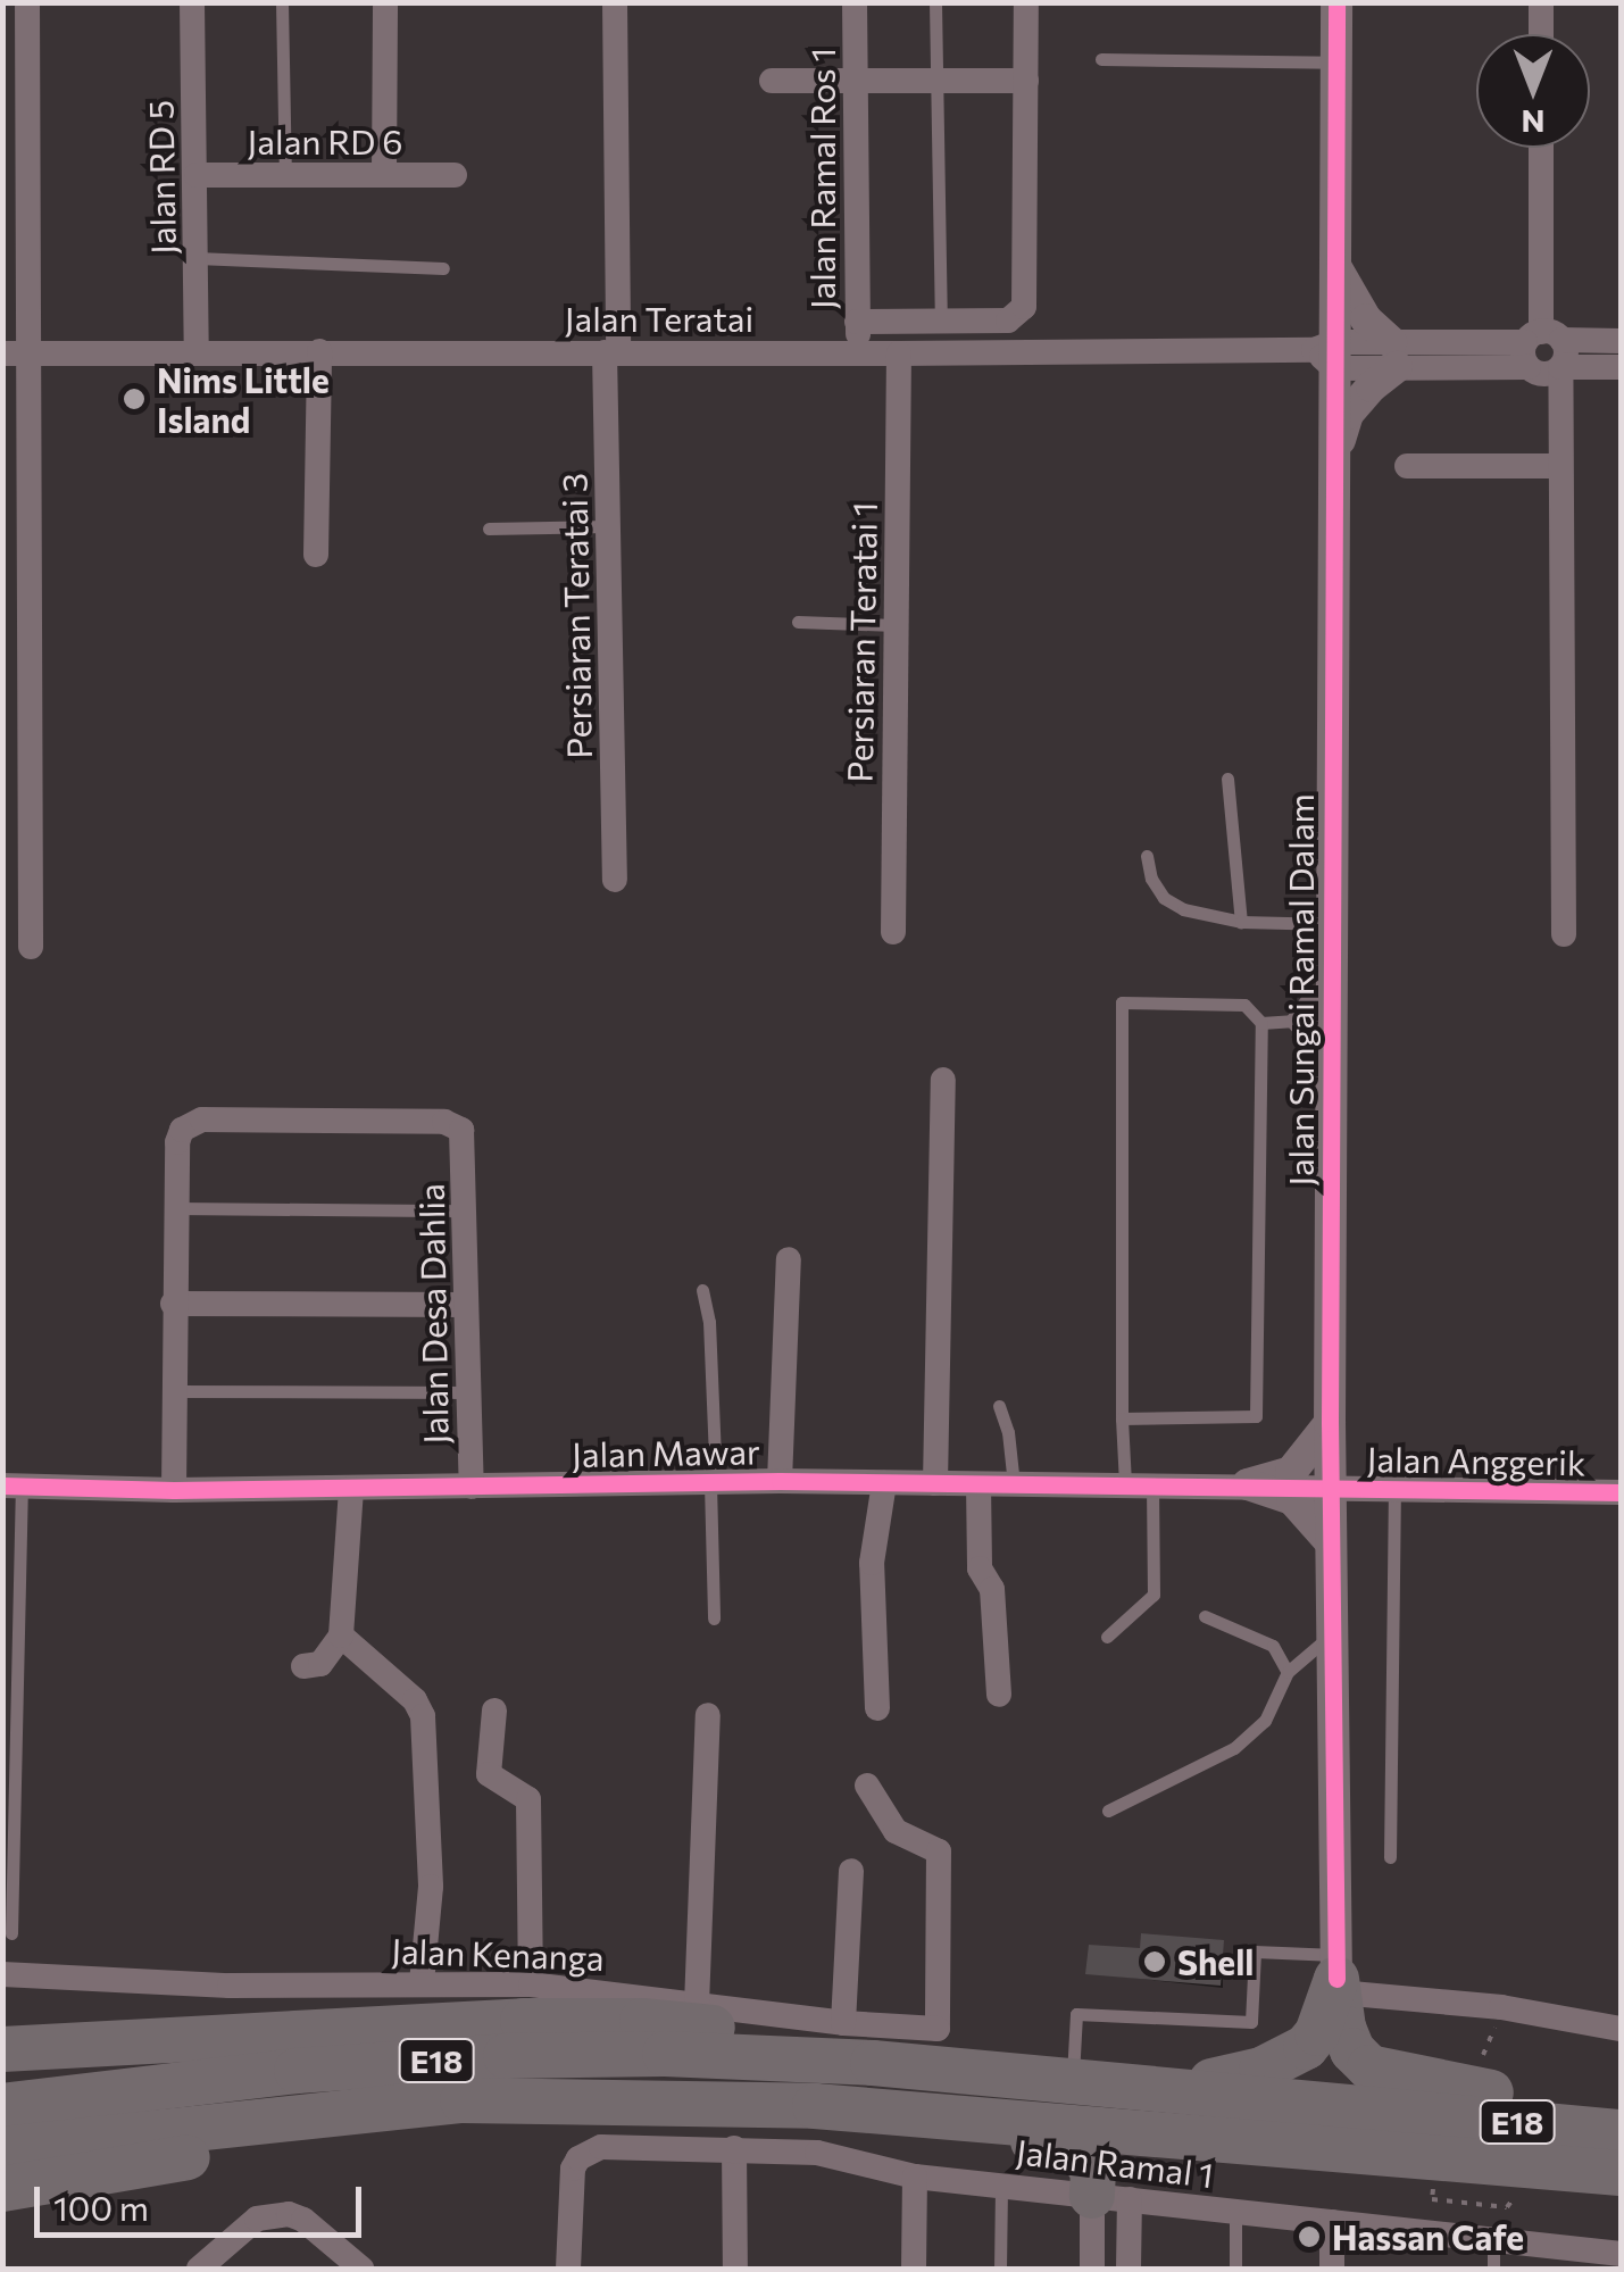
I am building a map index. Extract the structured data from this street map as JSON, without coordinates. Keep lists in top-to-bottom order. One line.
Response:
{"streets":{"highway":["E18"],"street":["Jalan RD 6","Jalan RD 5","Jalan Ramal Ros 1","Jalan Teratai","Persiaran Teratai 3","Persiaran Teratai 1","Jalan Sungai Ramal Dalam","Jalan Desa Dahlia","Jalan Mawar","Jalan Anggerik","Jalan Kenanga","Jalan Ramal 1"]},"crossings":[["Jalan RD 6","Jalan RD 5"],["Jalan RD 5","Jalan Teratai"],["Jalan Ramal Ros 1","Jalan Teratai"],["Jalan Teratai","Persiaran Teratai 3"],["Jalan Teratai","Persiaran Teratai 1"],["Jalan Teratai","Jalan Sungai Ramal Dalam"],["Jalan Sungai Ramal Dalam","Jalan Mawar"],["Jalan Sungai Ramal Dalam","Jalan Anggerik"],["Jalan Desa Dahlia","Jalan Mawar"],["Jalan Mawar","Jalan Anggerik"],["Jalan Kenanga","E18"]],"places":["Nims Little Island","Shell","Hassan Cafe"],"scale_bar":"100 m","north":"bottom"}
